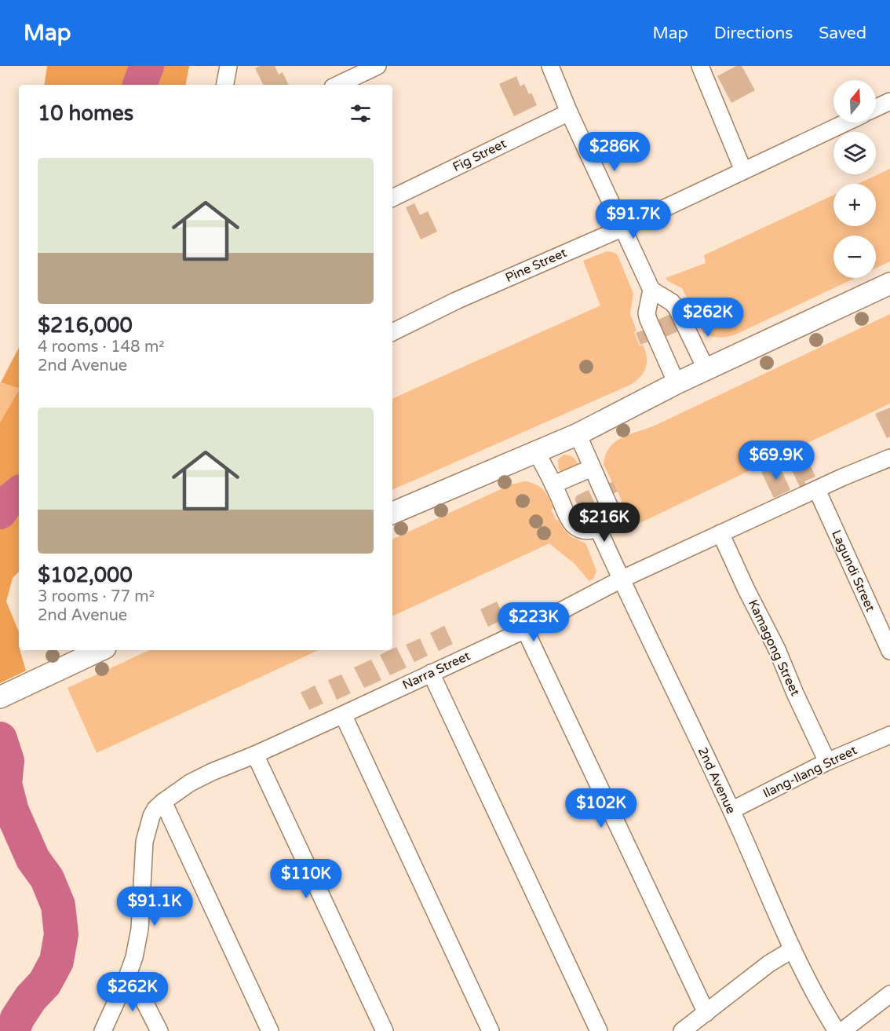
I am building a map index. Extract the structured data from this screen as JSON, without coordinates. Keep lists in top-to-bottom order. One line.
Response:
{"streets":{"street":["Fig Street","Pine Street","Lagundi Street","Kamagong Street","Narra Street","Ilang-Ilang Street","2nd Avenue"]},"crossings":[["Lagundi Street","Narra Street"],["Kamagong Street","Narra Street"],["Kamagong Street","Ilang-Ilang Street"],["Narra Street","2nd Avenue"],["Ilang-Ilang Street","2nd Avenue"]],"north":"top","page":{"header":"Map","nav":["Map","Directions","Saved"],"map_buttons":["+","−"],"heading":"10 homes","price":["$286K","$91.7K","$262K","$69.9K","$216K","$223K","$102K","$110K","$91.1K","$262K"],"list":[{"name":"$216,000","note":"4 rooms · 148 m² · 2nd Avenue"},{"name":"$102,000","note":"3 rooms · 77 m² · 2nd Avenue"}]}}
